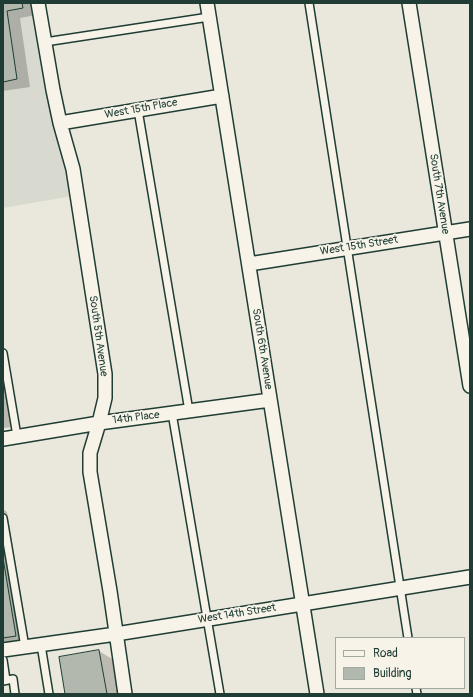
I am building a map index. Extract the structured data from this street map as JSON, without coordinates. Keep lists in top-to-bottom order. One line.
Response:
{"streets":{"street":["West 15th Place","South 7th Avenue","West 15th Street","South 5th Avenue","South 6th Avenue","14th Place","West 14th Street"]},"crossings":[["West 15th Place","South 5th Avenue"],["West 15th Place","South 6th Avenue"],["South 7th Avenue","West 15th Street"],["West 15th Street","South 6th Avenue"],["South 5th Avenue","14th Place"],["South 5th Avenue","West 14th Street"],["South 6th Avenue","14th Place"],["South 6th Avenue","West 14th Street"]],"legend":["Road","Building"]}
